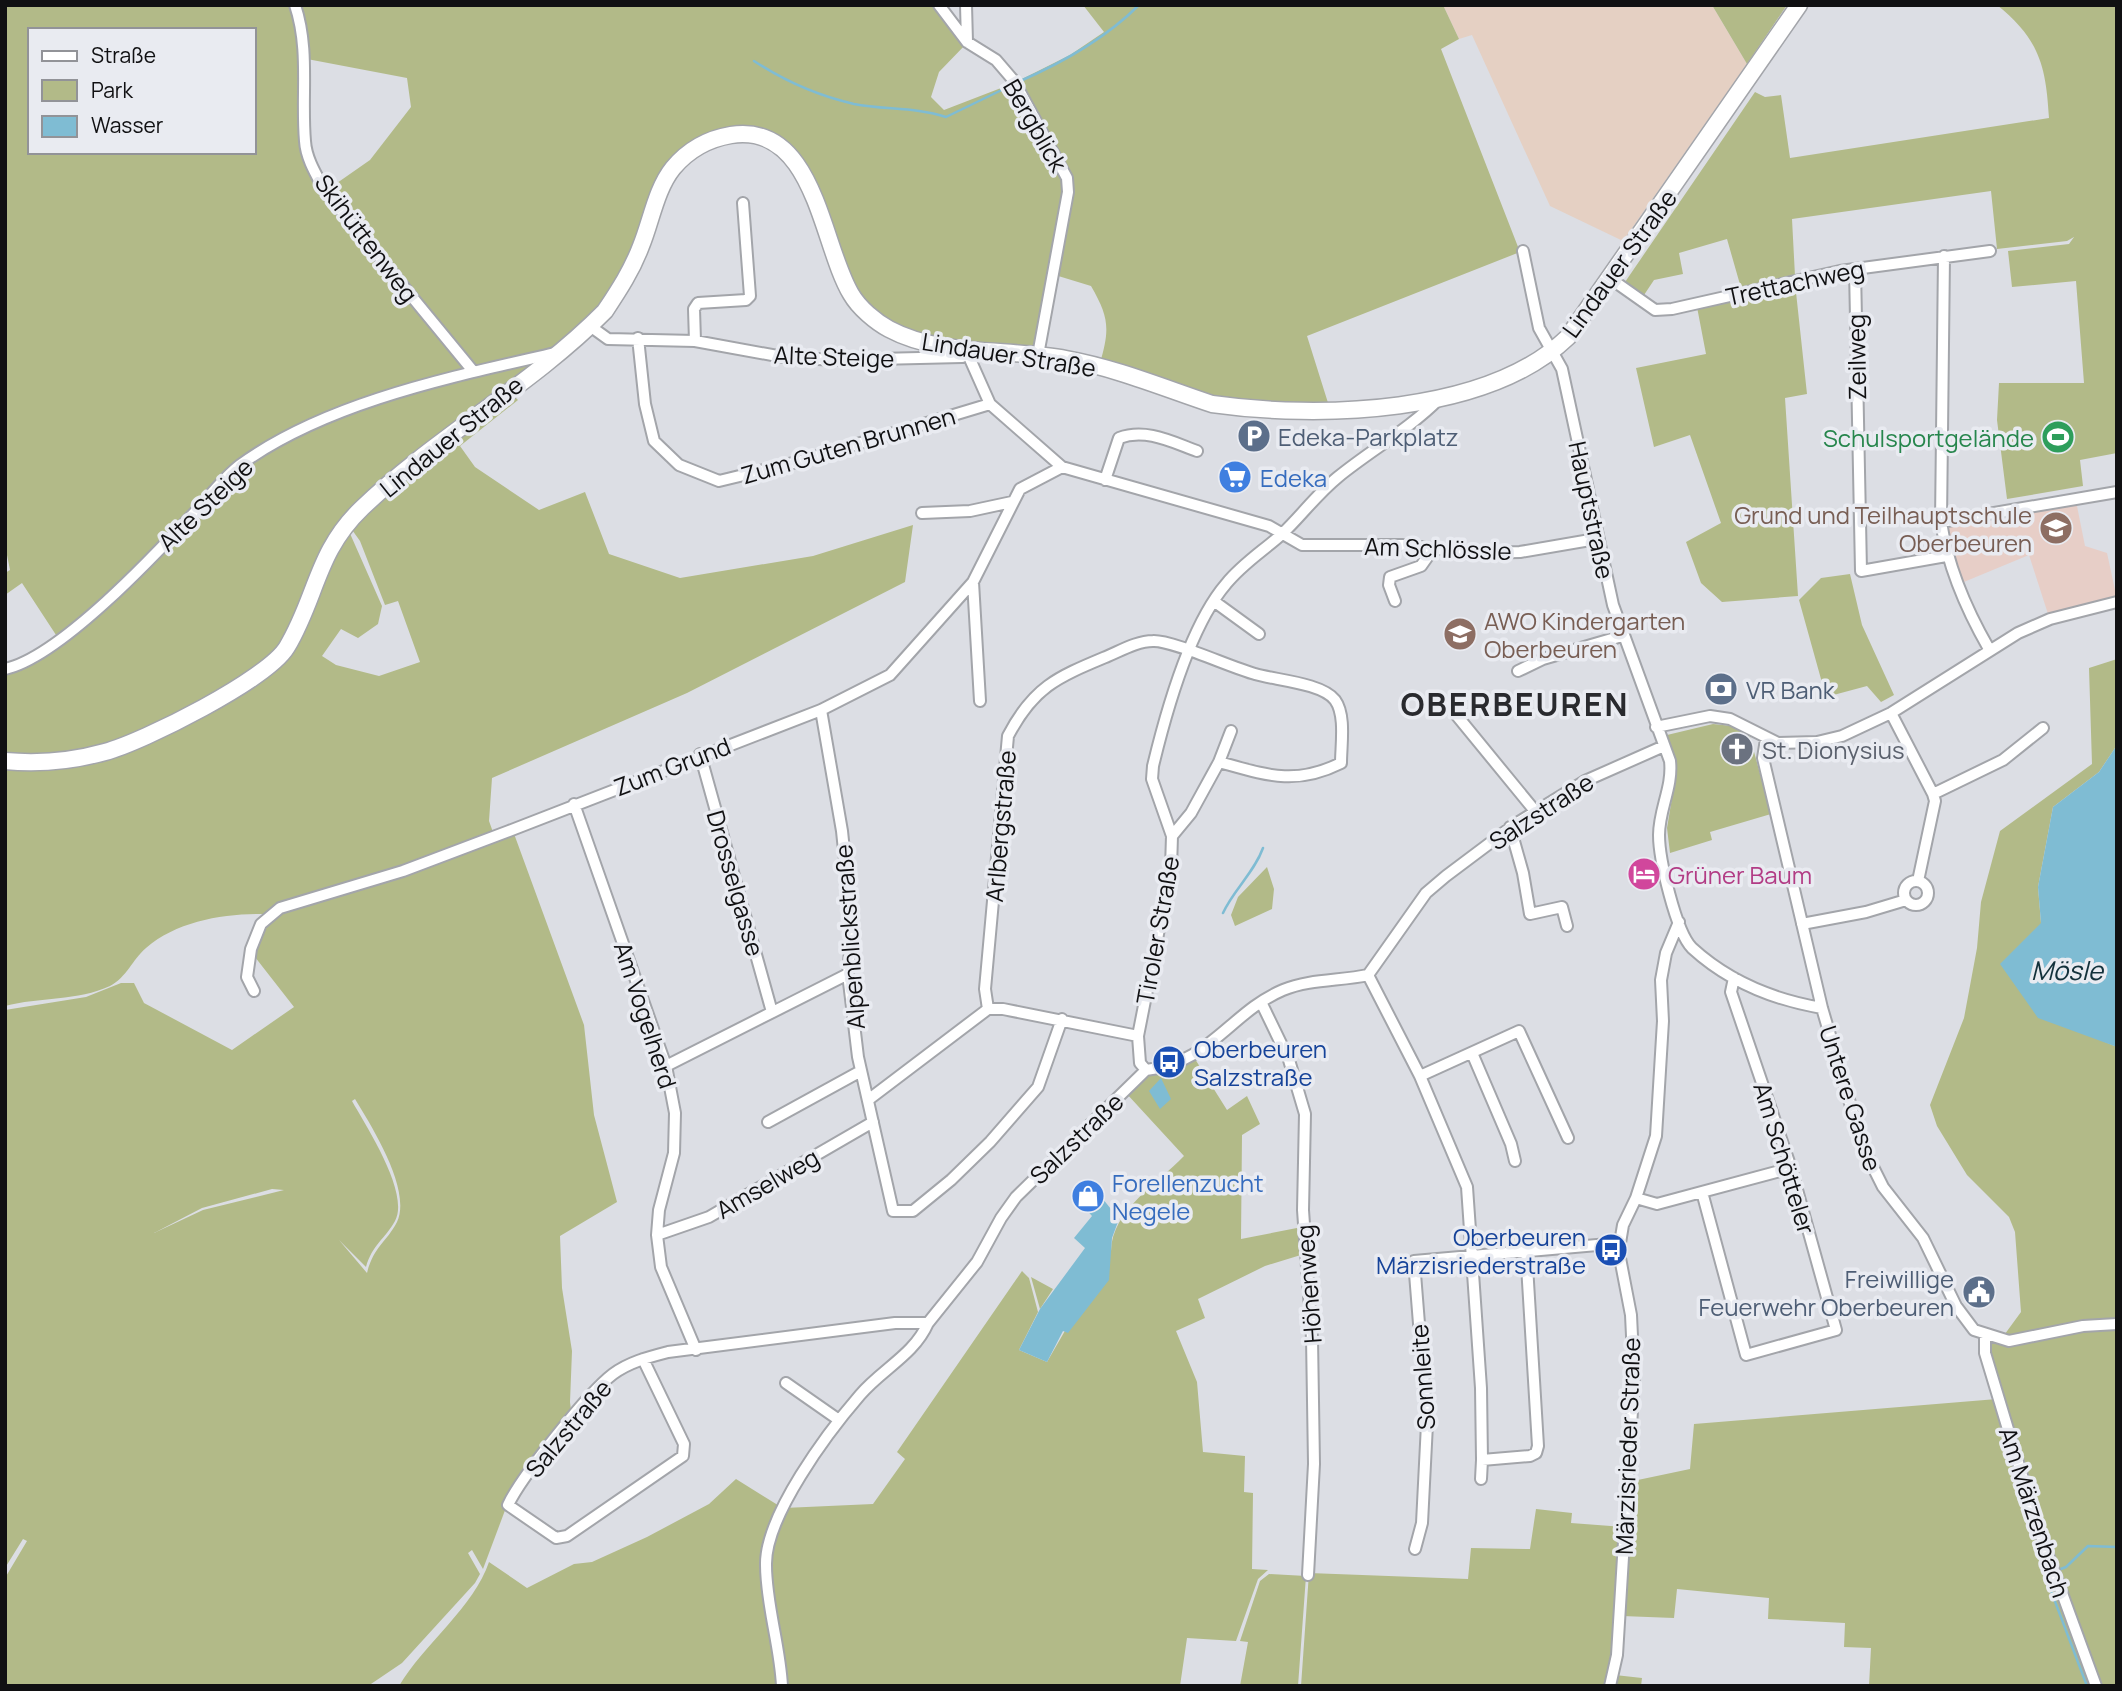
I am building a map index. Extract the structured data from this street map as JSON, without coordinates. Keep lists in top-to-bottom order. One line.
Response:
{"streets":{"main road":["Lindauer Straße"],"street":["Bergblick","Skihüttenweg","Trettachweg","Alte Steige","Zeilweg","Zum Guten Brunnen","Hauptstraße","Am Schlössle","Zum Grund","Salzstraße","Arlbergstraße","Drosselgasse","Tiroler Straße","Alpenblickstraße","Am Vogelherd","Untere Gasse","Am Schötteler","Amselweg","Höhenweg","Sonnleite","Märzisrieder Straße","Am Märzenbach"]},"crossings":[["Bergblick","Lindauer Straße"],["Skihüttenweg","Alte Steige"],["Lindauer Straße","Trettachweg"],["Lindauer Straße","Alte Steige"],["Lindauer Straße","Hauptstraße"],["Lindauer Straße","Tiroler Straße"],["Trettachweg","Zeilweg"],["Alte Steige","Zum Guten Brunnen"],["Hauptstraße","Am Schlössle"],["Hauptstraße","Salzstraße"],["Hauptstraße","Untere Gasse"],["Hauptstraße","Am Schötteler"],["Hauptstraße","Märzisrieder Straße"],["Am Schlössle","Zum Grund"],["Am Schlössle","Tiroler Straße"],["Zum Grund","Drosselgasse"],["Zum Grund","Alpenblickstraße"],["Zum Grund","Am Vogelherd"],["Salzstraße","Tiroler Straße"],["Salzstraße","Am Vogelherd"],["Arlbergstraße","Tiroler Straße"],["Alpenblickstraße","Amselweg"],["Am Vogelherd","Amselweg"],["Untere Gasse","Am Märzenbach"],["Sonnleite","Märzisrieder Straße"]],"districts":["OBERBEUREN"],"water":["Mösle"],"places":{"parking":["Edeka-Parkplatz"],"sports":["Schulsportgelände"],"supermarket":["Edeka"],"school or university":["Grund und Teilhauptschule Oberbeuren","AWO Kindergarten Oberbeuren"],"bank":["VR Bank"],"church":["St. Dionysius"],"hotel":["Grüner Baum"],"bus stop":["Oberbeuren Salzstraße","Oberbeuren Märzisriederstraße"],"shop":["Forellenzucht Negele"],"public building":["Freiwillige Feuerwehr Oberbeuren"]},"legend":["Straße","Park","Wasser"]}
